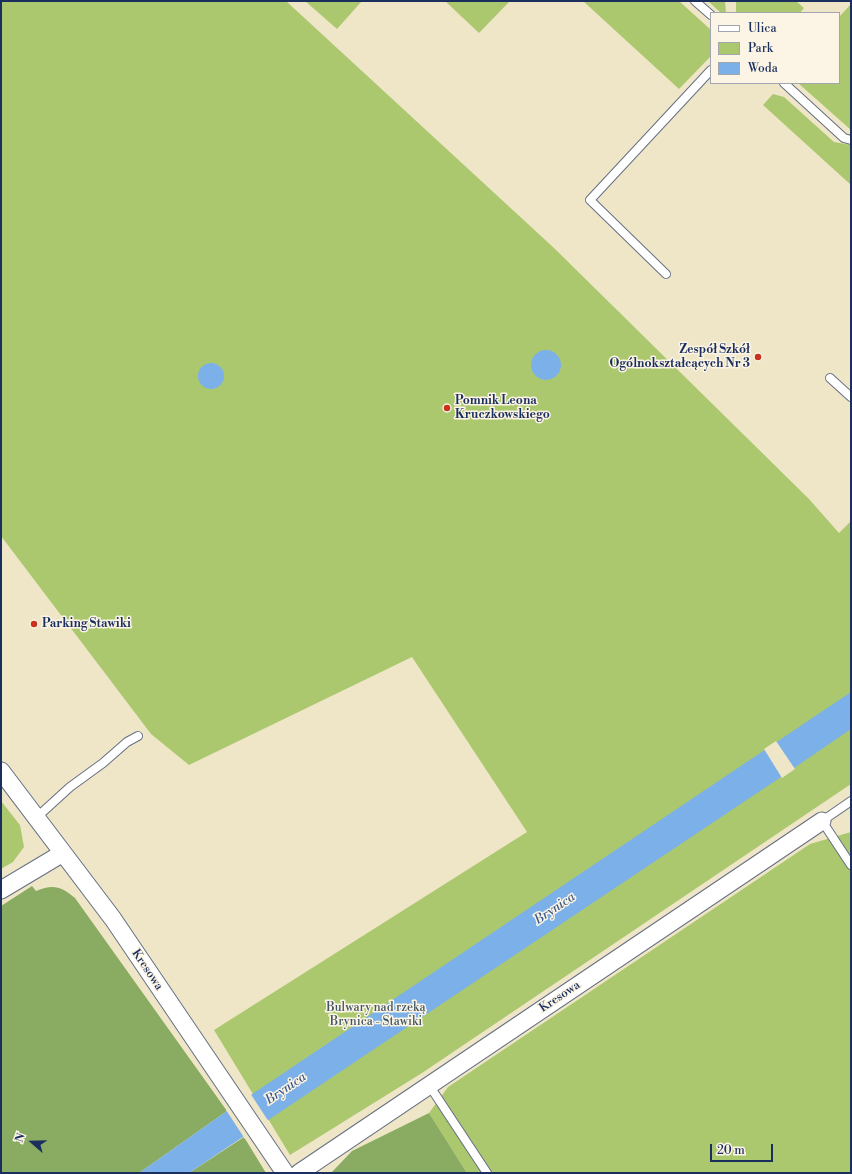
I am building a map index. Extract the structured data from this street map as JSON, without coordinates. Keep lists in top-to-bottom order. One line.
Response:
{"streets":{"street":["Kresowa"]},"water":["Brynica"],"parks":["Bulwary nad rzeką Brynica - Stawiki"],"places":["Zespół Szkół Ogólnokształcących Nr 3","Pomnik Leona Kruczkowskiego","Parking Stawiki"],"legend":["Ulica","Park","Woda"],"scale_bar":"20 m","north":"left"}
